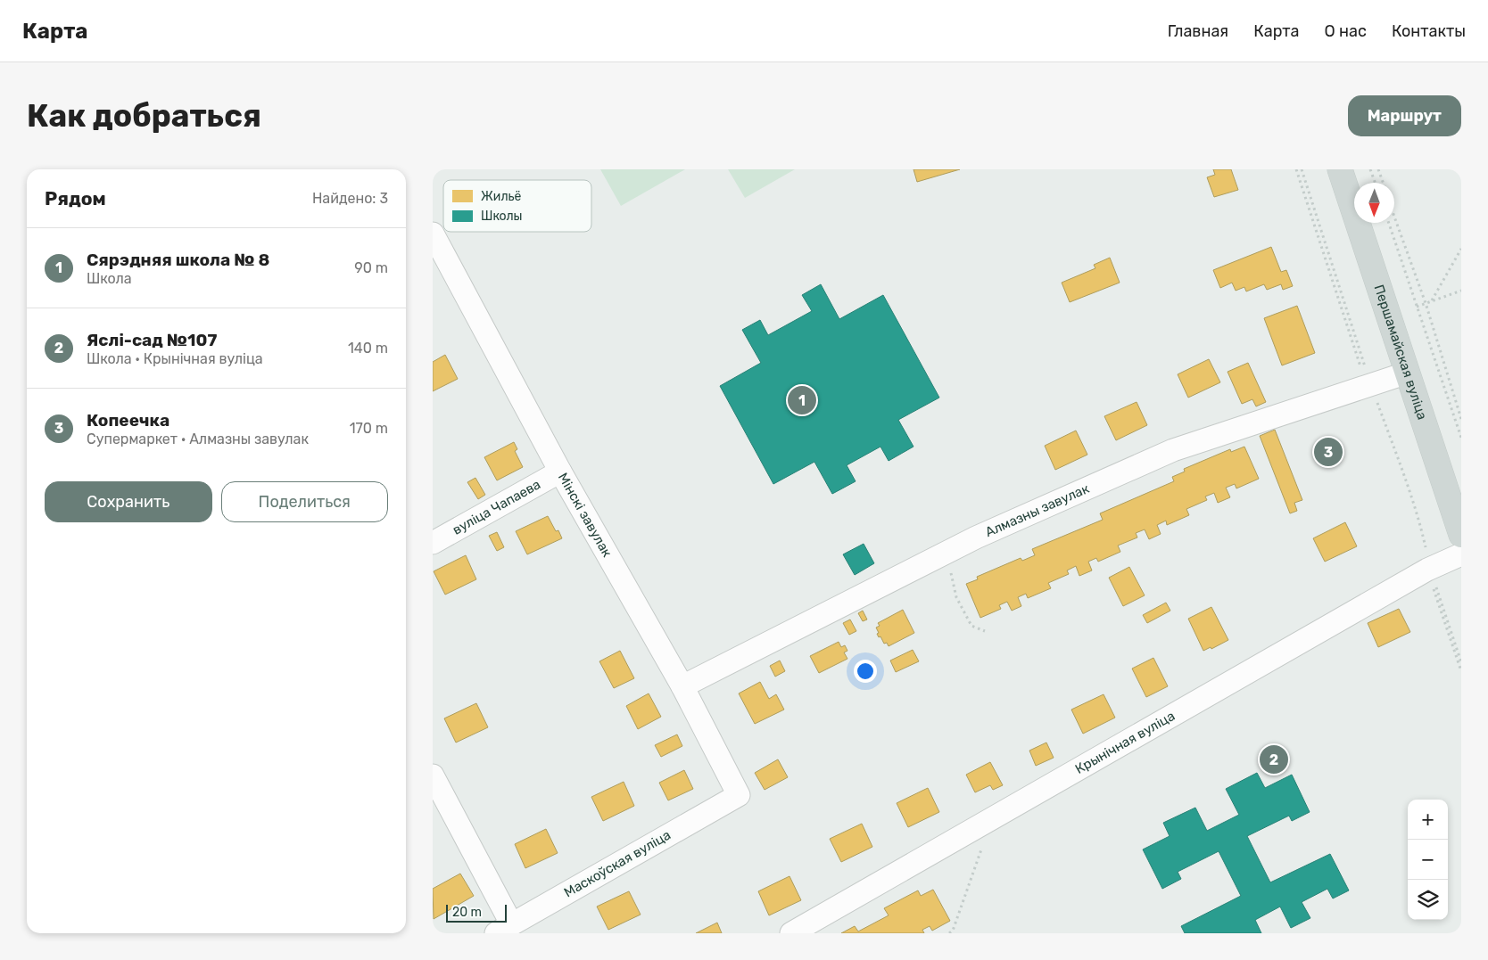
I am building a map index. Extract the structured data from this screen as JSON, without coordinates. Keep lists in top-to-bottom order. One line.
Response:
{"streets":{"main road":["Першамайская вуліца"],"street":["вуліца Чапаева","Алмазны завулак","Мінскі завулак","Крынічная вуліца","Маскоўская вуліца"]},"crossings":[["Першамайская вуліца","Алмазны завулак"],["вуліца Чапаева","Мінскі завулак"],["Алмазны завулак","Мінскі завулак"],["Мінскі завулак","Маскоўская вуліца"]],"legend":["Жильё","Школы"],"scale_bar":"20 m","north":"bottom","page":{"header":"Карта","nav":["Главная","Карта","О нас","Контакты"],"buttons":["Маршрут",["Сохранить","Поделиться"]],"title":"Как добраться","heading":["Рядом","Найдено: 3"],"list":[{"mark":"1","name":"Сярэдняя школа № 8","note":"Школа","value":"90 m"},{"mark":"2","name":"Яслі-сад №107","note":"Школа · Крынічная вуліца","value":"140 m"},{"mark":"3","name":"Копеечка","note":"Супермаркет · Алмазны завулак","value":"170 m"}],"pins":["1","3","2"],"map_buttons":["+","−"],"scale":"20 m"}}
